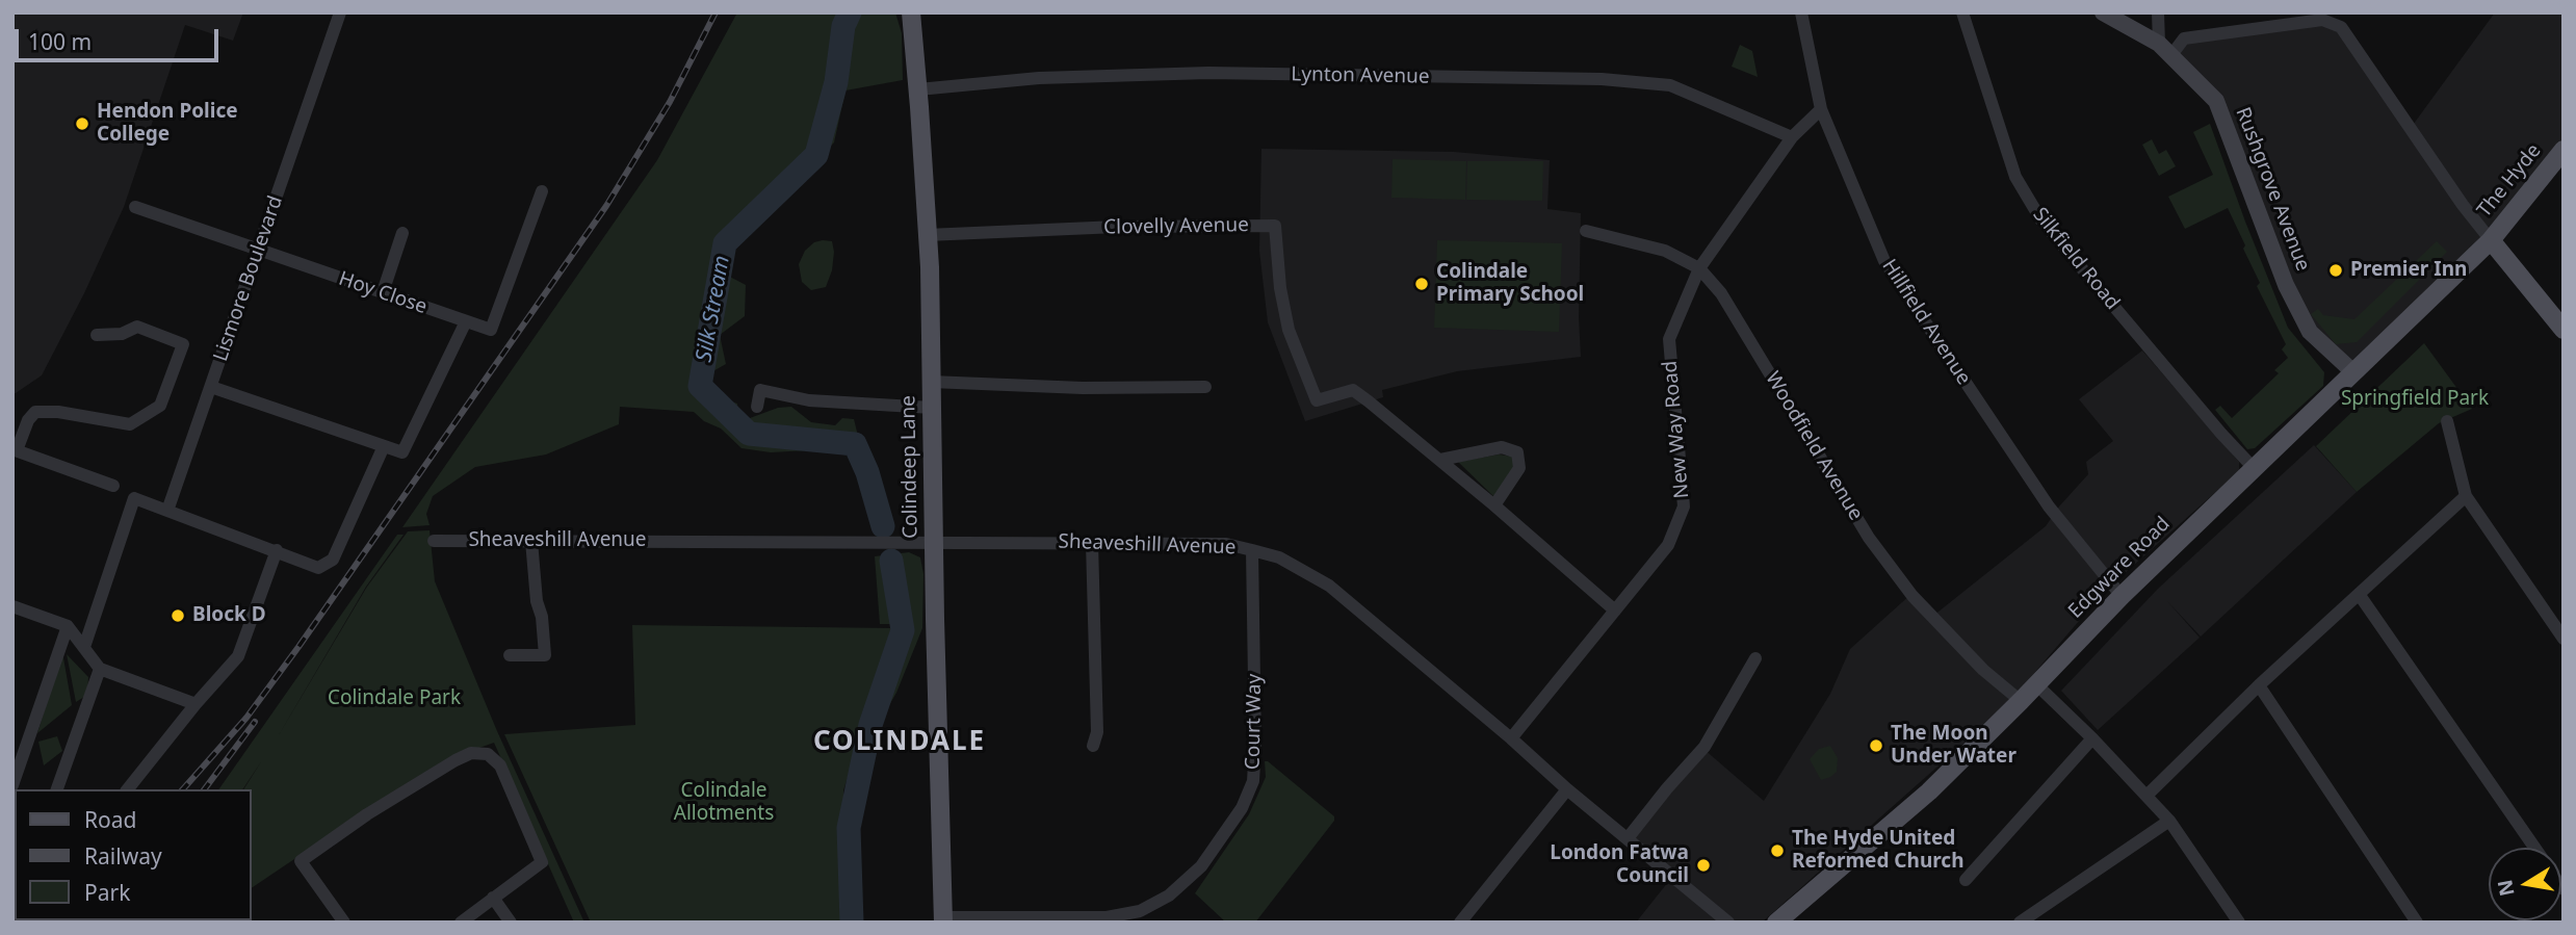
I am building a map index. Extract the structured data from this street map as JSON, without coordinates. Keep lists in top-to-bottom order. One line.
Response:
{"streets":{"main road":["The Hyde","Colindeep Lane","Edgware Road"],"street":["Lynton Avenue","Rushgrove Avenue","Clovelly Avenue","Silkfield Road","Lismore Boulevard","Hoy Close","Hillfield Avenue","New Way Road","Woodfield Avenue","Sheaveshill Avenue","Court Way"]},"crossings":[["Lynton Avenue","New Way Road"],["Lynton Avenue","Colindeep Lane"],["The Hyde","Edgware Road"],["Rushgrove Avenue","Edgware Road"],["Clovelly Avenue","Colindeep Lane"],["Silkfield Road","Edgware Road"],["Lismore Boulevard","Hoy Close"],["Hillfield Avenue","New Way Road"],["Hillfield Avenue","Edgware Road"],["New Way Road","Woodfield Avenue"],["New Way Road","Sheaveshill Avenue"],["Woodfield Avenue","Edgware Road"],["Colindeep Lane","Sheaveshill Avenue"],["Colindeep Lane","Court Way"],["Sheaveshill Avenue","Court Way"]],"districts":["COLINDALE"],"water":["Silk Stream"],"parks":["Springfield Park","Colindale Park","Colindale Allotments"],"places":["Hendon Police College","Premier Inn","Colindale Primary School","Block D","The Moon Under Water","The Hyde United Reformed Church","London Fatwa Council"],"legend":["Road","Railway","Park"],"scale_bar":"100 m","north":"left"}
